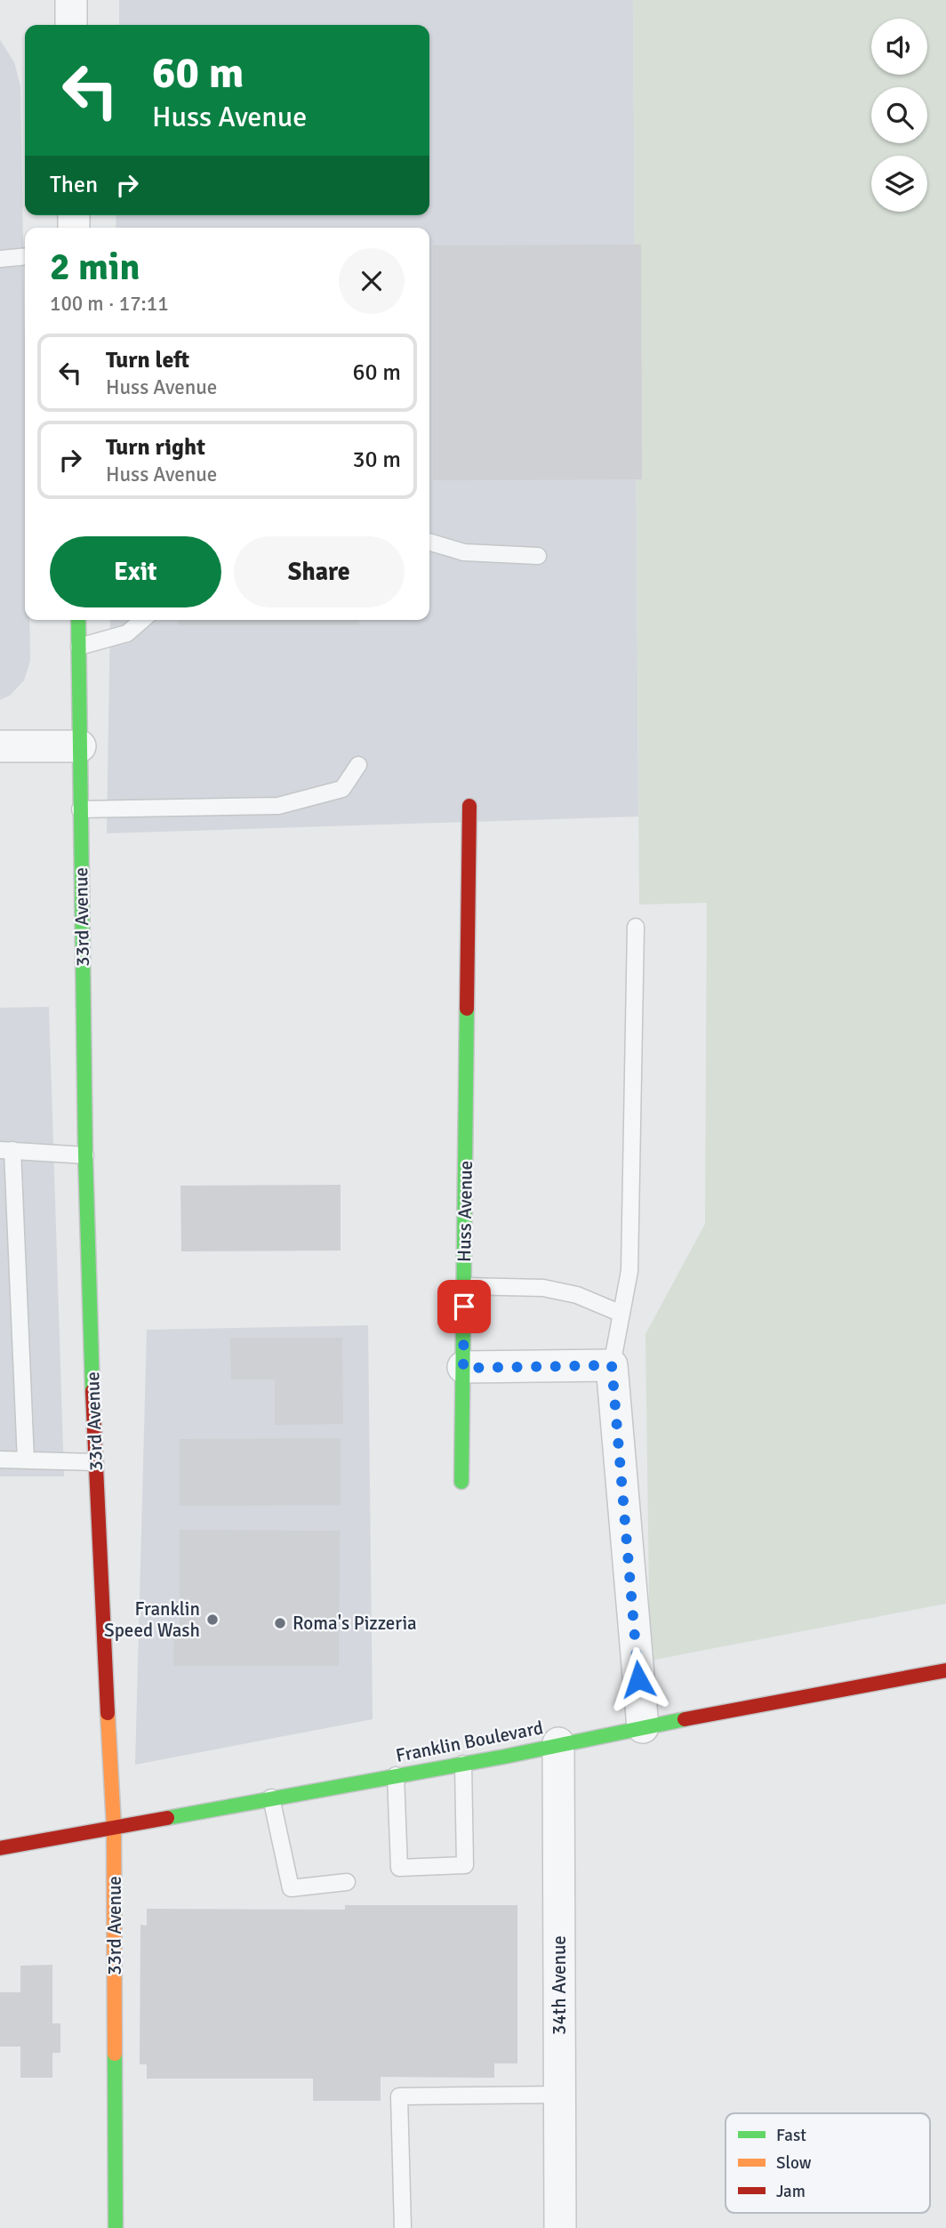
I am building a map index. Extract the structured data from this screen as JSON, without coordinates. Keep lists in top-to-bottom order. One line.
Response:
{"streets":{"street":["33rd Avenue","Huss Avenue","Franklin Boulevard","34th Avenue"]},"crossings":[["33rd Avenue","Franklin Boulevard"],["Franklin Boulevard","34th Avenue"]],"places":["Franklin Speed Wash","Roma's Pizzeria"],"legend":["Fast","Slow","Jam"],"page":{"turn":["60 m","Huss Avenue"],"then":"Then","heading":["2 min","100 m · 17:11"],"list":[{"name":"Turn left","note":"Huss Avenue","value":"60 m"},{"name":"Turn right","note":"Huss Avenue","value":"30 m"}],"buttons":["Exit","Share"]}}
